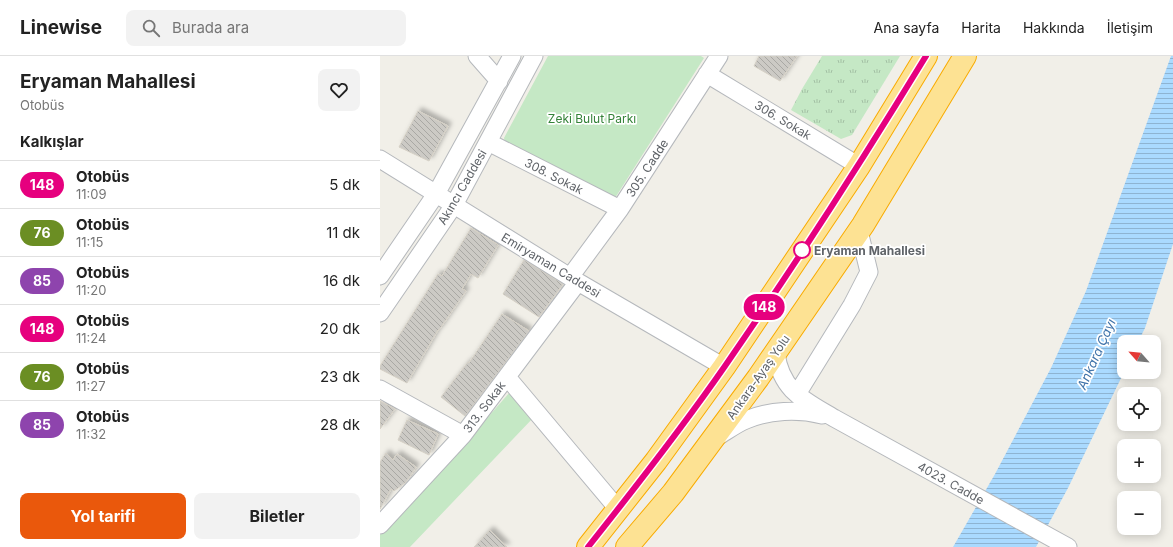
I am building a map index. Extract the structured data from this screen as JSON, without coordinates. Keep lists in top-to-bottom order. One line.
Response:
{"streets":{"highway":["Ankara-Ayaş Yolu"],"street":["306. Sokak","305. Cadde","308. Sokak","Akıncı Caddesi","Emiryaman Caddesi","313. Sokak","4023. Cadde"]},"crossings":[["306. Sokak","305. Cadde"],["305. Cadde","308. Sokak"],["305. Cadde","Emiryaman Caddesi"],["305. Cadde","313. Sokak"],["308. Sokak","Akıncı Caddesi"],["Akıncı Caddesi","Emiryaman Caddesi"],["Emiryaman Caddesi","313. Sokak"],["Ankara-Ayaş Yolu","4023. Cadde"]],"water":["Ankara Çayı"],"parks":["Zeki Bulut Parkı"],"places":["Eryaman Mahallesi"],"lines":["bus line 148"],"north":"top left","page":{"header":"Linewise","search":"Burada ara","nav":["Ana sayfa","Harita","Hakkında","İletişim"],"heading":[["Eryaman Mahallesi","Otobüs"],"Kalkışlar"],"on_map":"148","list":[{"mark":"148","name":"Otobüs","note":"11:09","value":"5 dk"},{"mark":"76","name":"Otobüs","note":"11:15","value":"11 dk"},{"mark":"85","name":"Otobüs","note":"11:20","value":"16 dk"},{"mark":"148","name":"Otobüs","note":"11:24","value":"20 dk"},{"mark":"76","name":"Otobüs","note":"11:27","value":"23 dk"},{"mark":"85","name":"Otobüs","note":"11:32","value":"28 dk"}],"map_buttons":["+","−"],"buttons":["Yol tarifi","Biletler"]}}
